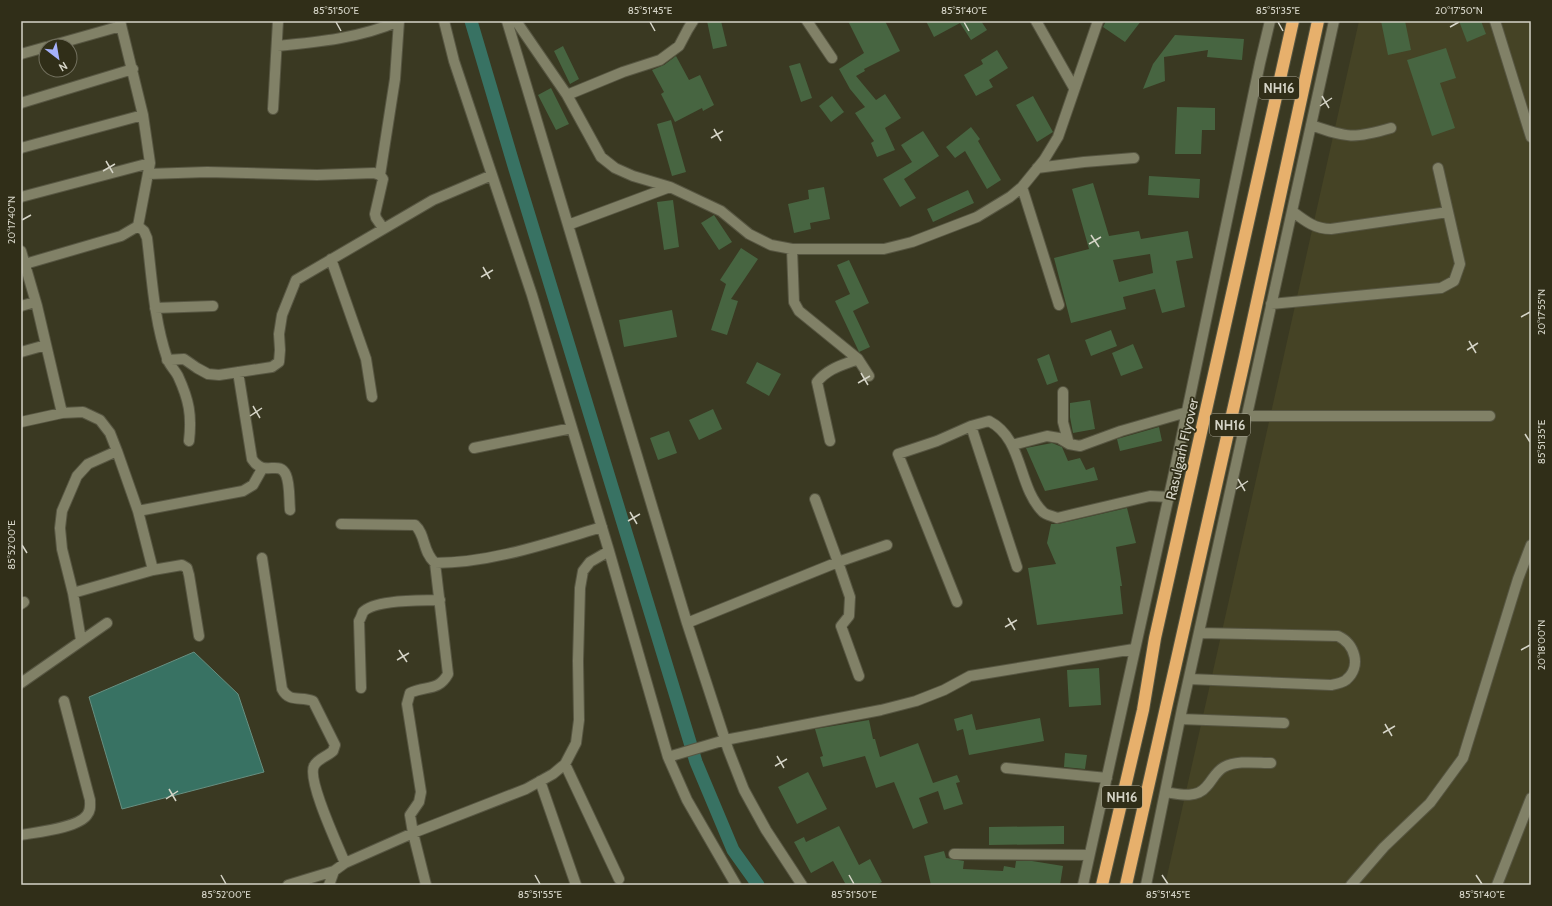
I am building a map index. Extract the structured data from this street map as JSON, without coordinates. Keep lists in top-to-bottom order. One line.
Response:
{"streets":{"highway":["NH16","Rasulgarh Flyover"]},"north":"bottom right","coordinates":["85°51'50\"E","85°51'45\"E","85°51'40\"E","85°51'35\"E","20°17'50\"N","20°17'40\"N","20°17'55\"N","85°52'00\"E","20°18'00\"N","85°51'55\"E"]}
